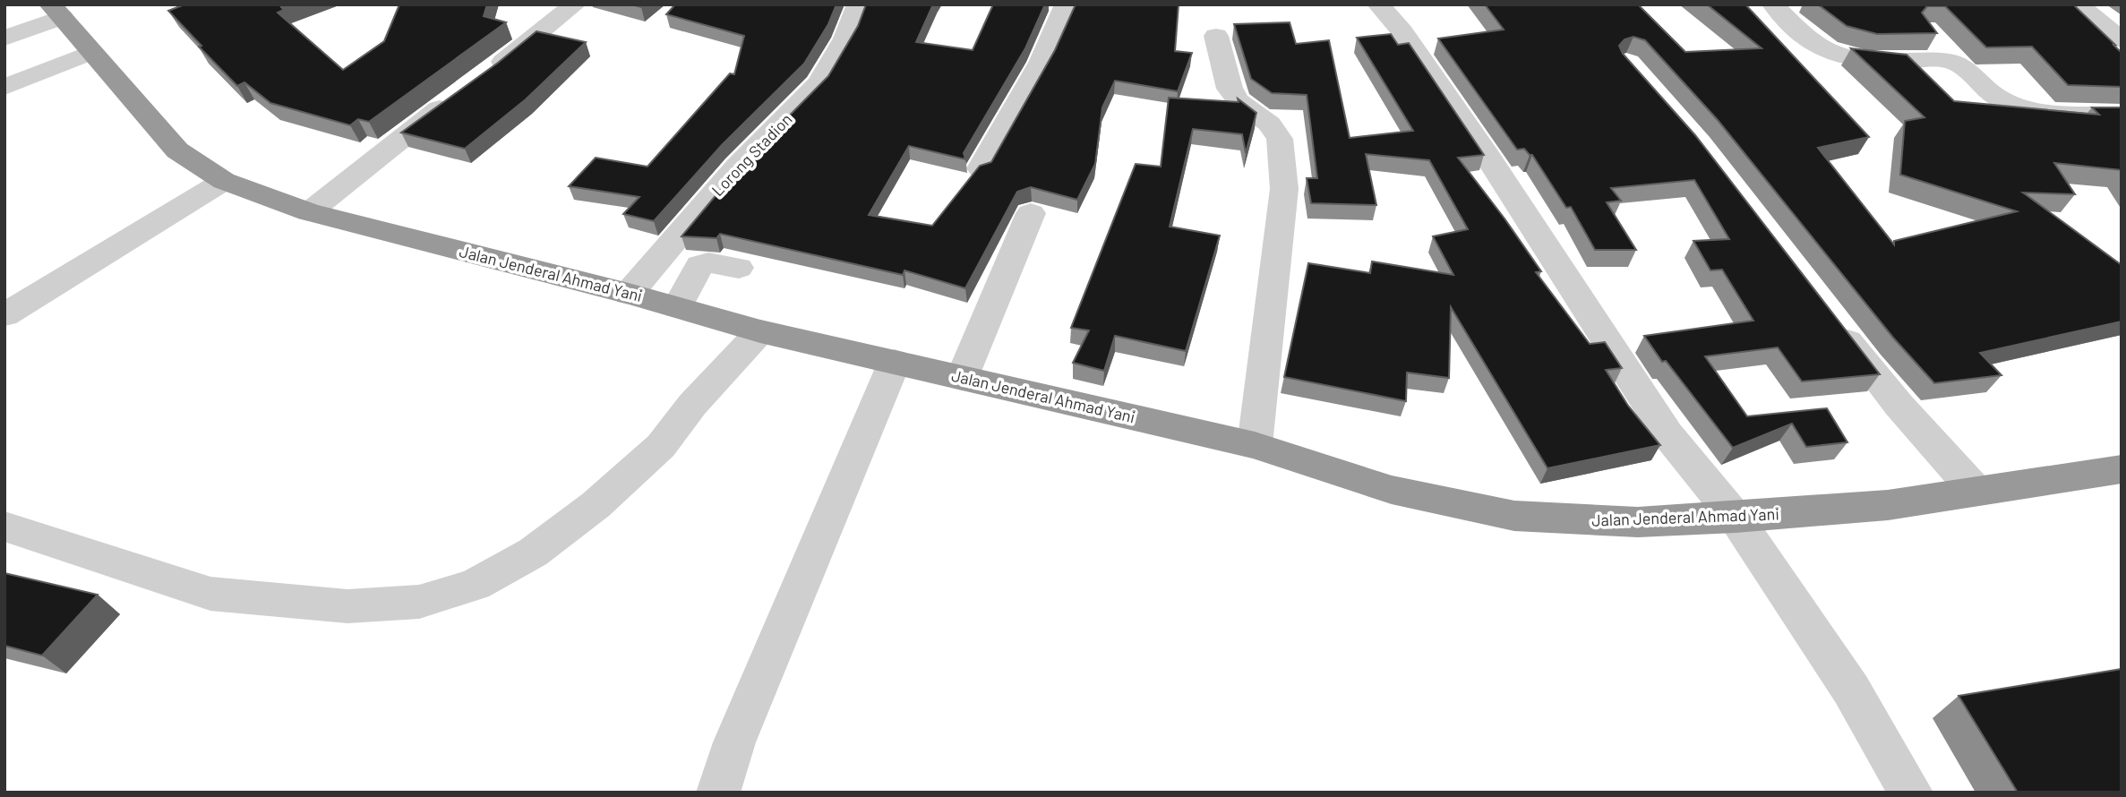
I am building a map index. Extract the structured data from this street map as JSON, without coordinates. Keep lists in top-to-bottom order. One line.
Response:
{"streets":{"highway":["Jalan Jenderal Ahmad Yani"],"street":["Lorong Stadion"]},"crossings":[["Lorong Stadion","Jalan Jenderal Ahmad Yani"]]}
